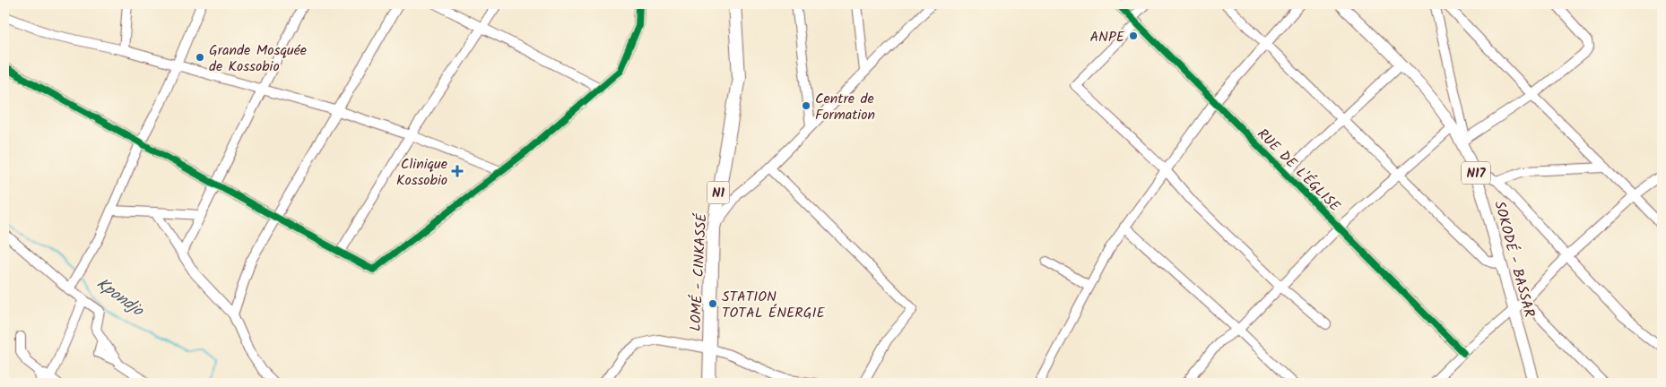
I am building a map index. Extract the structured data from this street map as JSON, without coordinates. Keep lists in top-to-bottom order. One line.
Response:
{"streets":{"highway":["N1","LOMÉ - CINKASSÉ"],"main road":["N17","SOKODÉ - BASSAR"],"street":["RUE DE L'ÉGLISE"]},"water":["Kpondjo"],"places":{"other":["ANPE","Grande Mosquée de Kossobio","Centre de Formation","STATION TOTAL ÉNERGIE"],"health":["Clinique Kossobio"]}}
